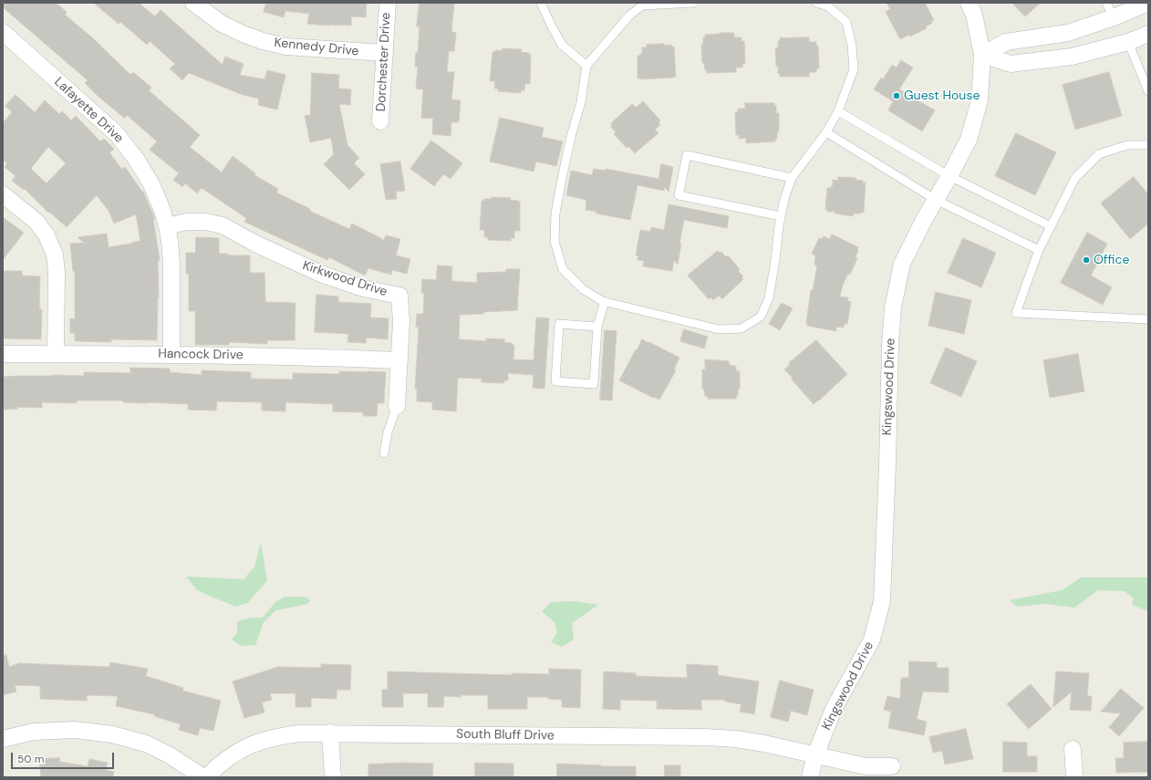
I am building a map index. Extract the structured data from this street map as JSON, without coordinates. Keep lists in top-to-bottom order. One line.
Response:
{"streets":{"street":["Kennedy Drive","Dorchester Drive","Lafayette Drive","Kirkwood Drive","Hancock Drive","Kingswood Drive","South Bluff Drive"]},"crossings":[["Kennedy Drive","Dorchester Drive"],["Lafayette Drive","Kirkwood Drive"],["Lafayette Drive","Hancock Drive"],["Kirkwood Drive","Hancock Drive"],["Kingswood Drive","South Bluff Drive"]],"places":["Guest House","Office"],"scale_bar":"50 m"}
